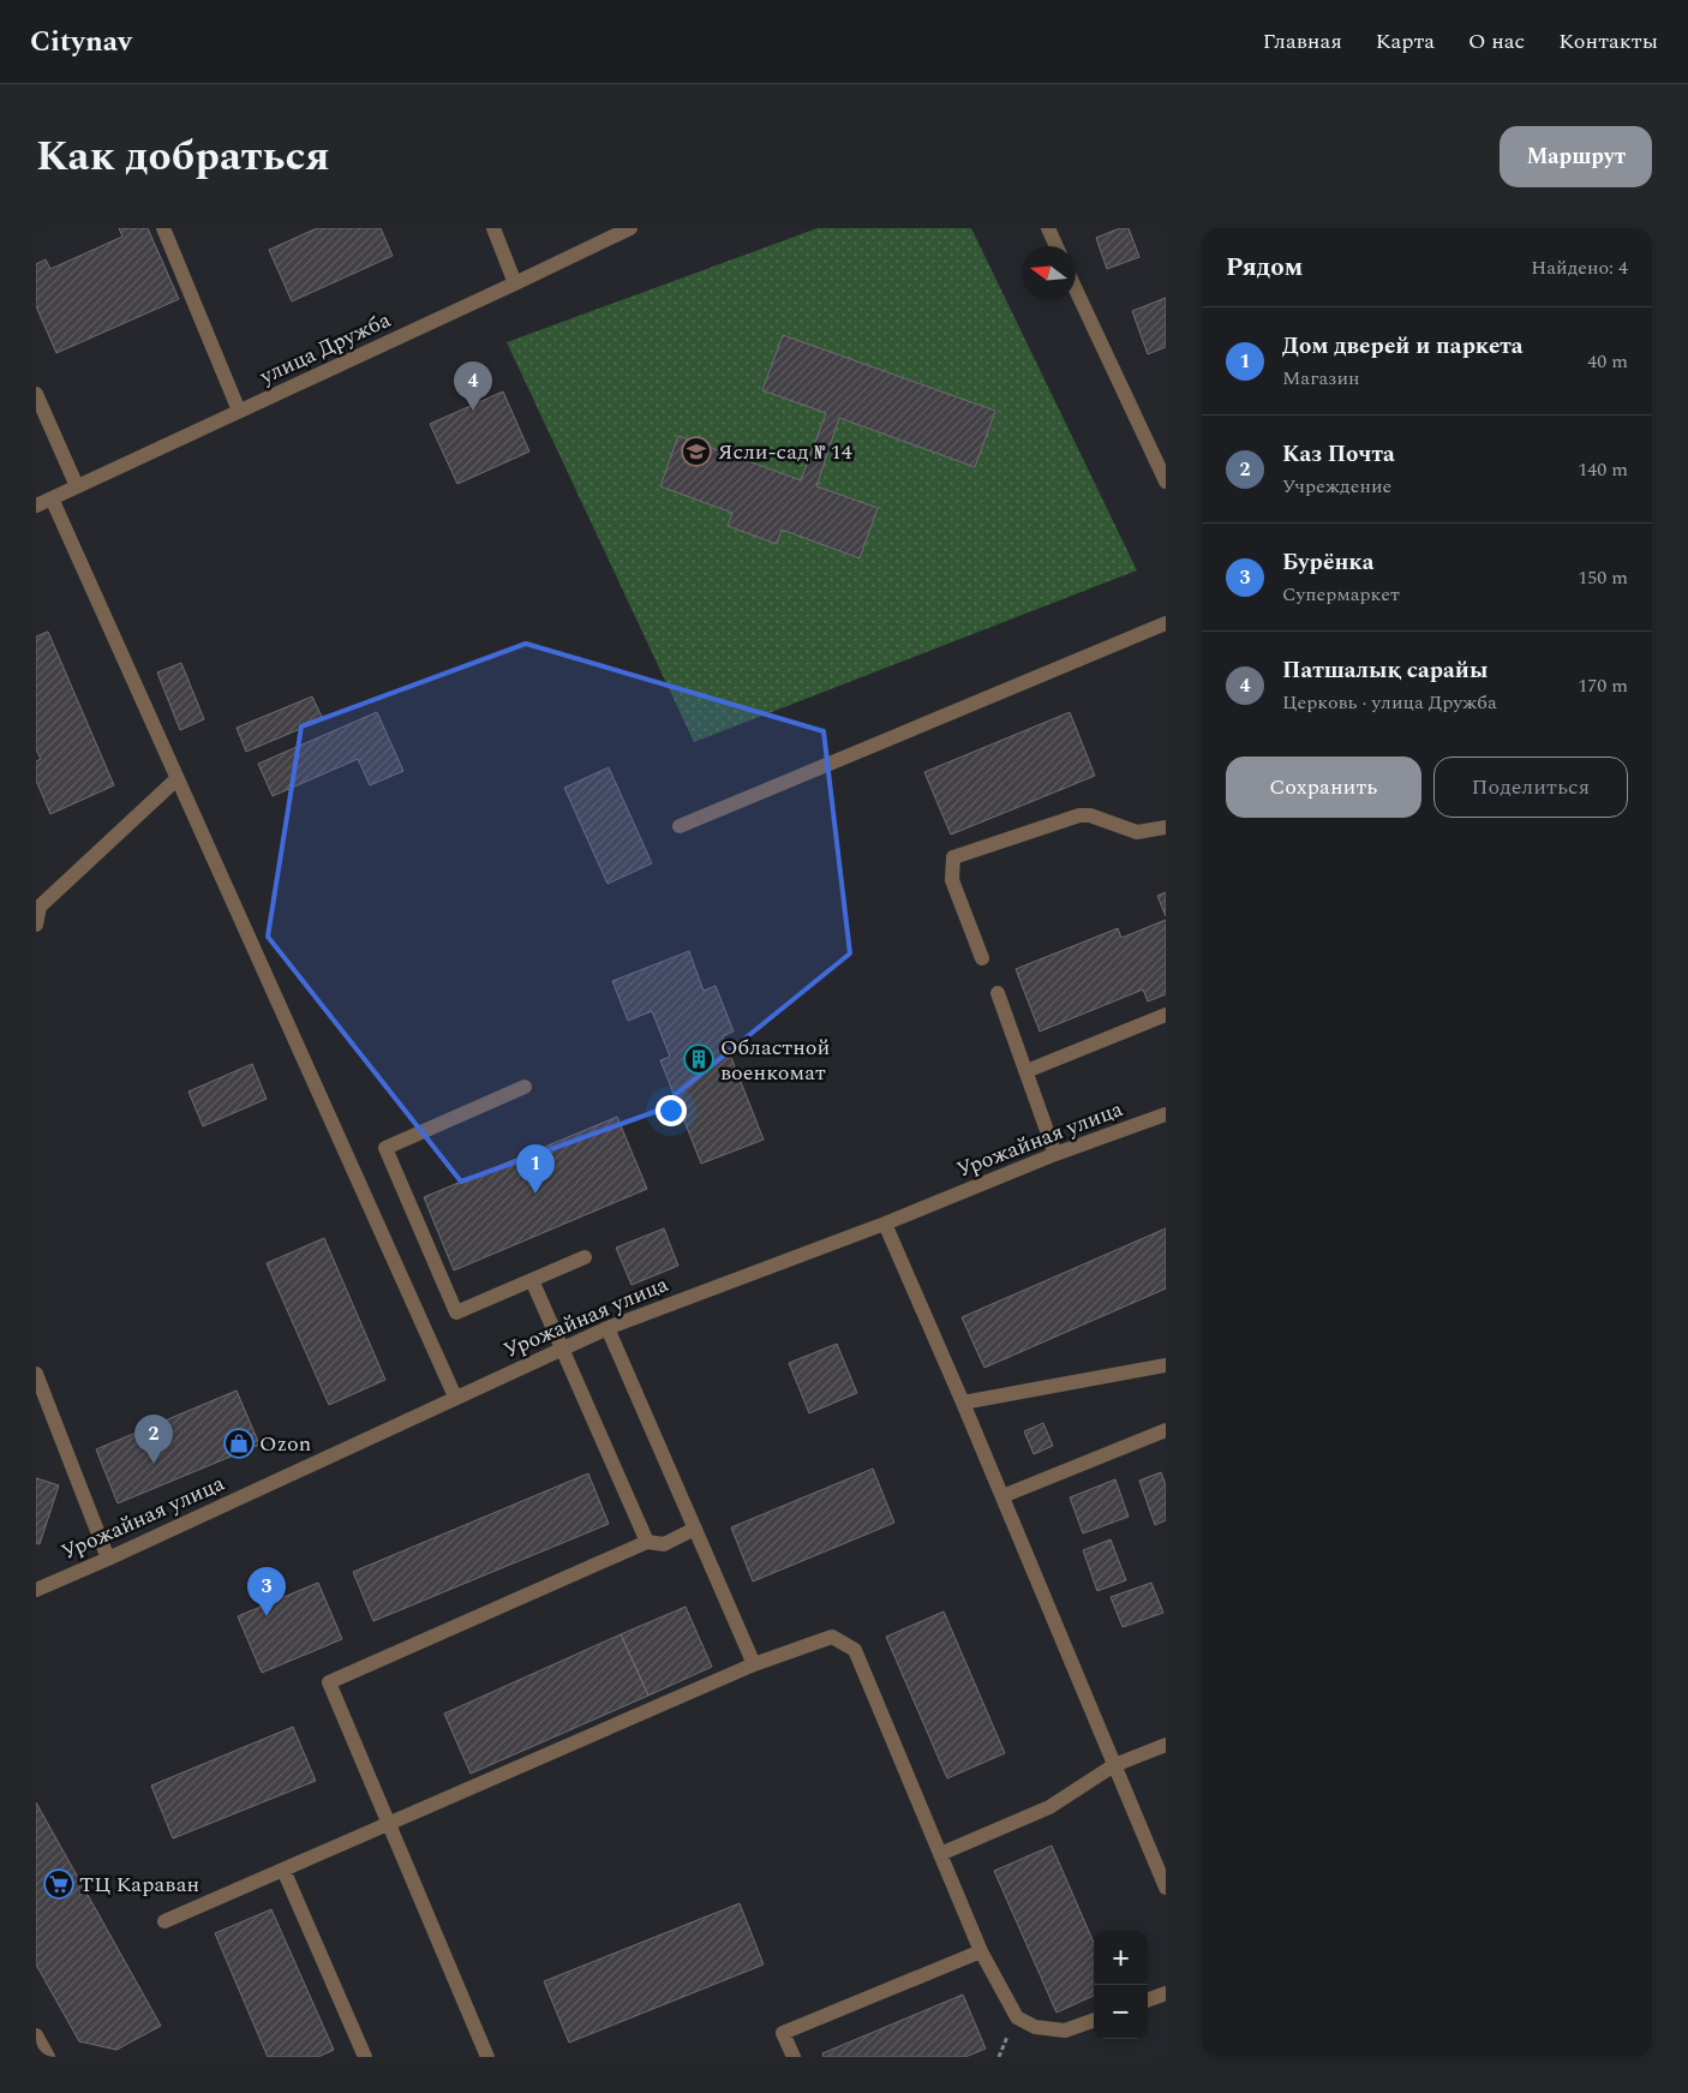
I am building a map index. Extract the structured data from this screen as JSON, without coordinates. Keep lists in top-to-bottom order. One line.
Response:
{"streets":{"street":["улица Дружба","Урожайная улица"]},"places":{"school or university":["Ясли-сад № 14"],"building":["Областной военкомат"],"shop":["Ozon"],"supermarket":["ТЦ Караван"]},"north":"left","page":{"header":"Citynav","nav":["Главная","Карта","О нас","Контакты"],"title":"Как добраться","buttons":["Маршрут",["Сохранить","Поделиться"]],"heading":["Рядом","Найдено: 4"],"list":[{"mark":"1","name":"Дом дверей и паркета","note":"Магазин","value":"40 m"},{"mark":"2","name":"Каз Почта","note":"Учреждение","value":"140 m"},{"mark":"3","name":"Бурёнка","note":"Супермаркет","value":"150 m"},{"mark":"4","name":"Патшалық сарайы","note":"Церковь · улица Дружба","value":"170 m"}],"pins":["4","1","2","3"],"map_buttons":["+","−"]}}
